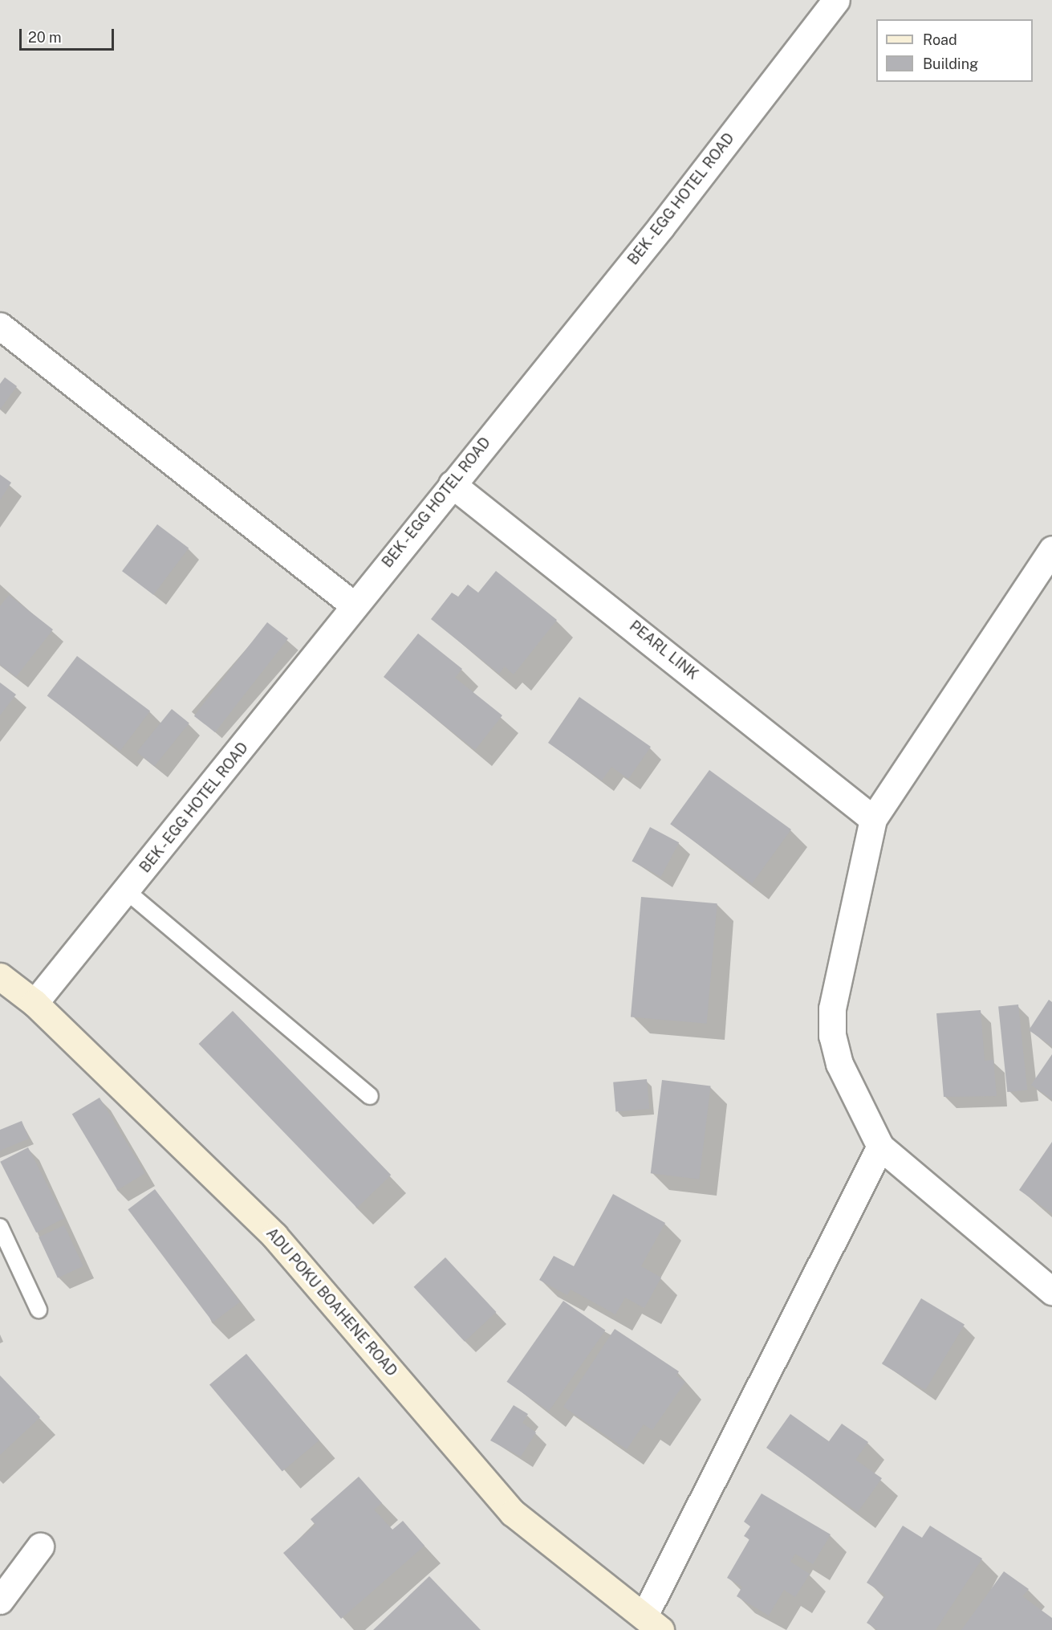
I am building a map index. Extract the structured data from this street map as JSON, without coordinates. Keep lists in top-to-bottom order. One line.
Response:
{"streets":{"street":["BEK - EGG HOTEL ROAD","PEARL LINK","ADU POKU BOAHENE ROAD"]},"crossings":[["BEK - EGG HOTEL ROAD","PEARL LINK"],["BEK - EGG HOTEL ROAD","ADU POKU BOAHENE ROAD"]],"legend":["Road","Building"],"scale_bar":"20 m"}
